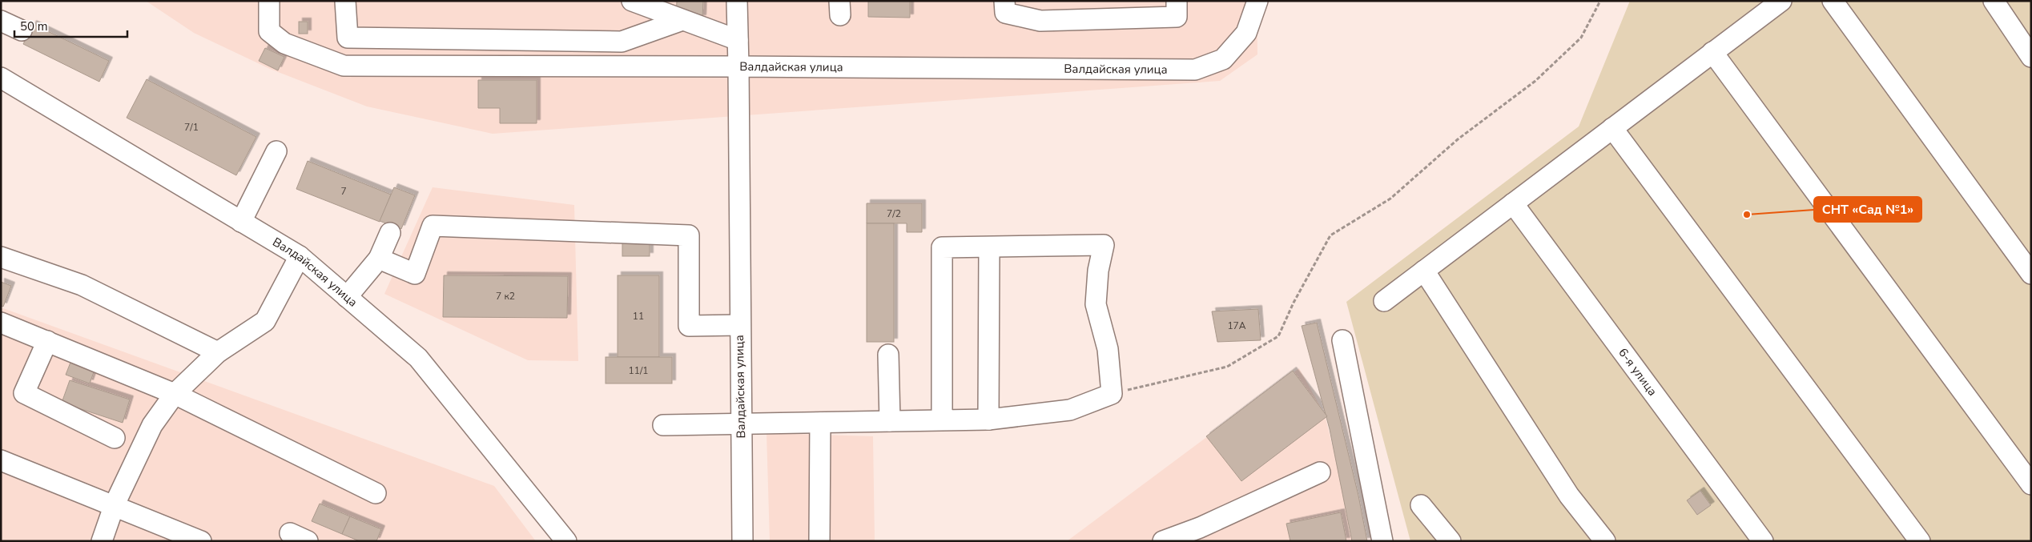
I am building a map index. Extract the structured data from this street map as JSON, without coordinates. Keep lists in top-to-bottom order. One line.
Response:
{"streets":{"street":["Валдайская улица","6-я улица"]},"places":["СНТ «Сад №1»"],"house_numbers":["7/1","7","7/2","7 к2","11","17А","11/1"],"scale_bar":"50 m"}
